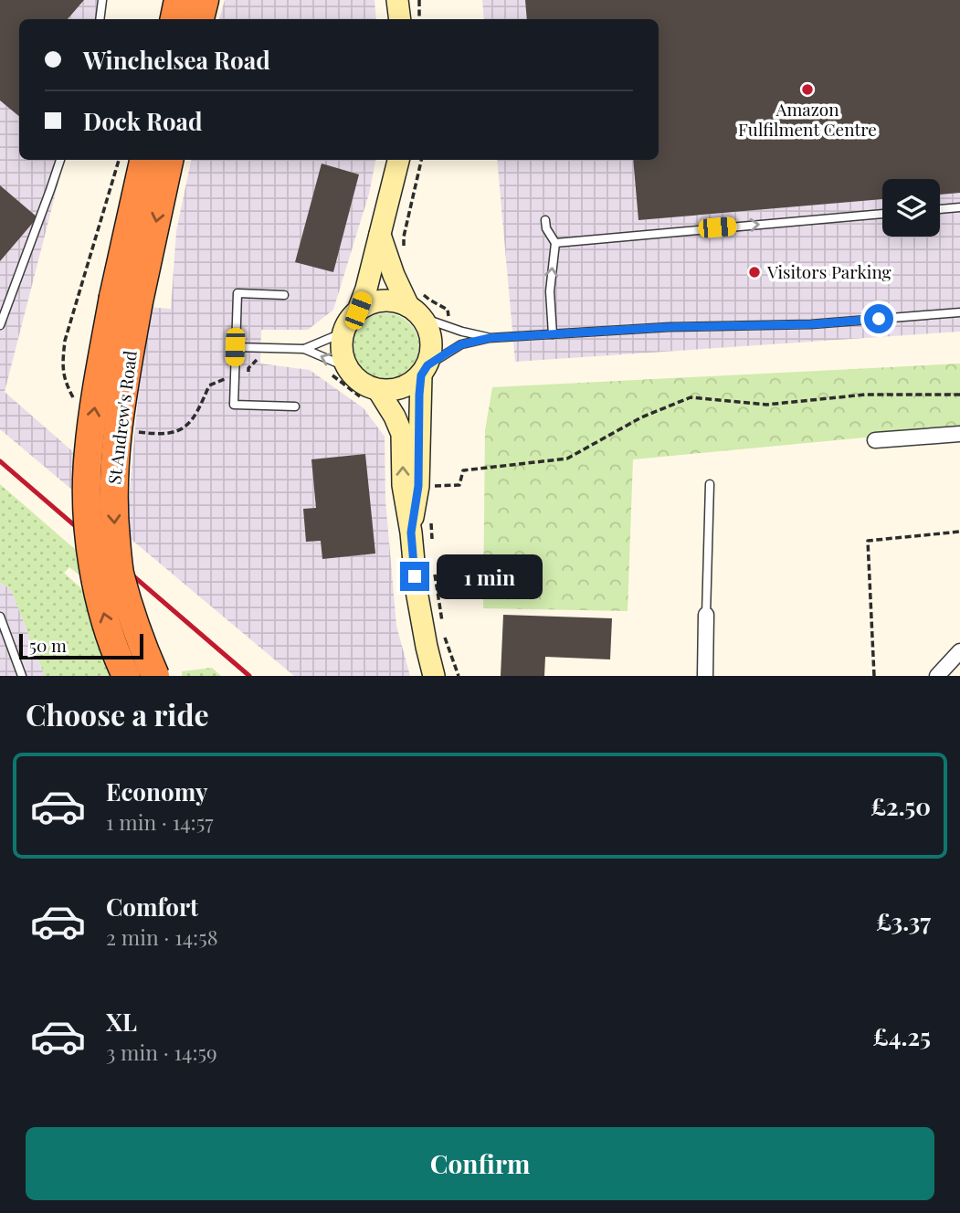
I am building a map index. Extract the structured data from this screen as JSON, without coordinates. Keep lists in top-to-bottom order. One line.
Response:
{"streets":{"highway":["St Andrew's Road"]},"places":["Amazon Fulfilment Centre","Visitors Parking"],"scale_bar":"50 m","page":{"banner":["Winchelsea Road","Dock Road"],"bubble":"1 min","scale":"50 m","heading":"Choose a ride","list":[{"name":"Economy","note":"1 min · 14:57","value":"£2.50"},{"name":"Comfort","note":"2 min · 14:58","value":"£3.37"},{"name":"XL","note":"3 min · 14:59","value":"£4.25"}],"buttons":"Confirm"}}
